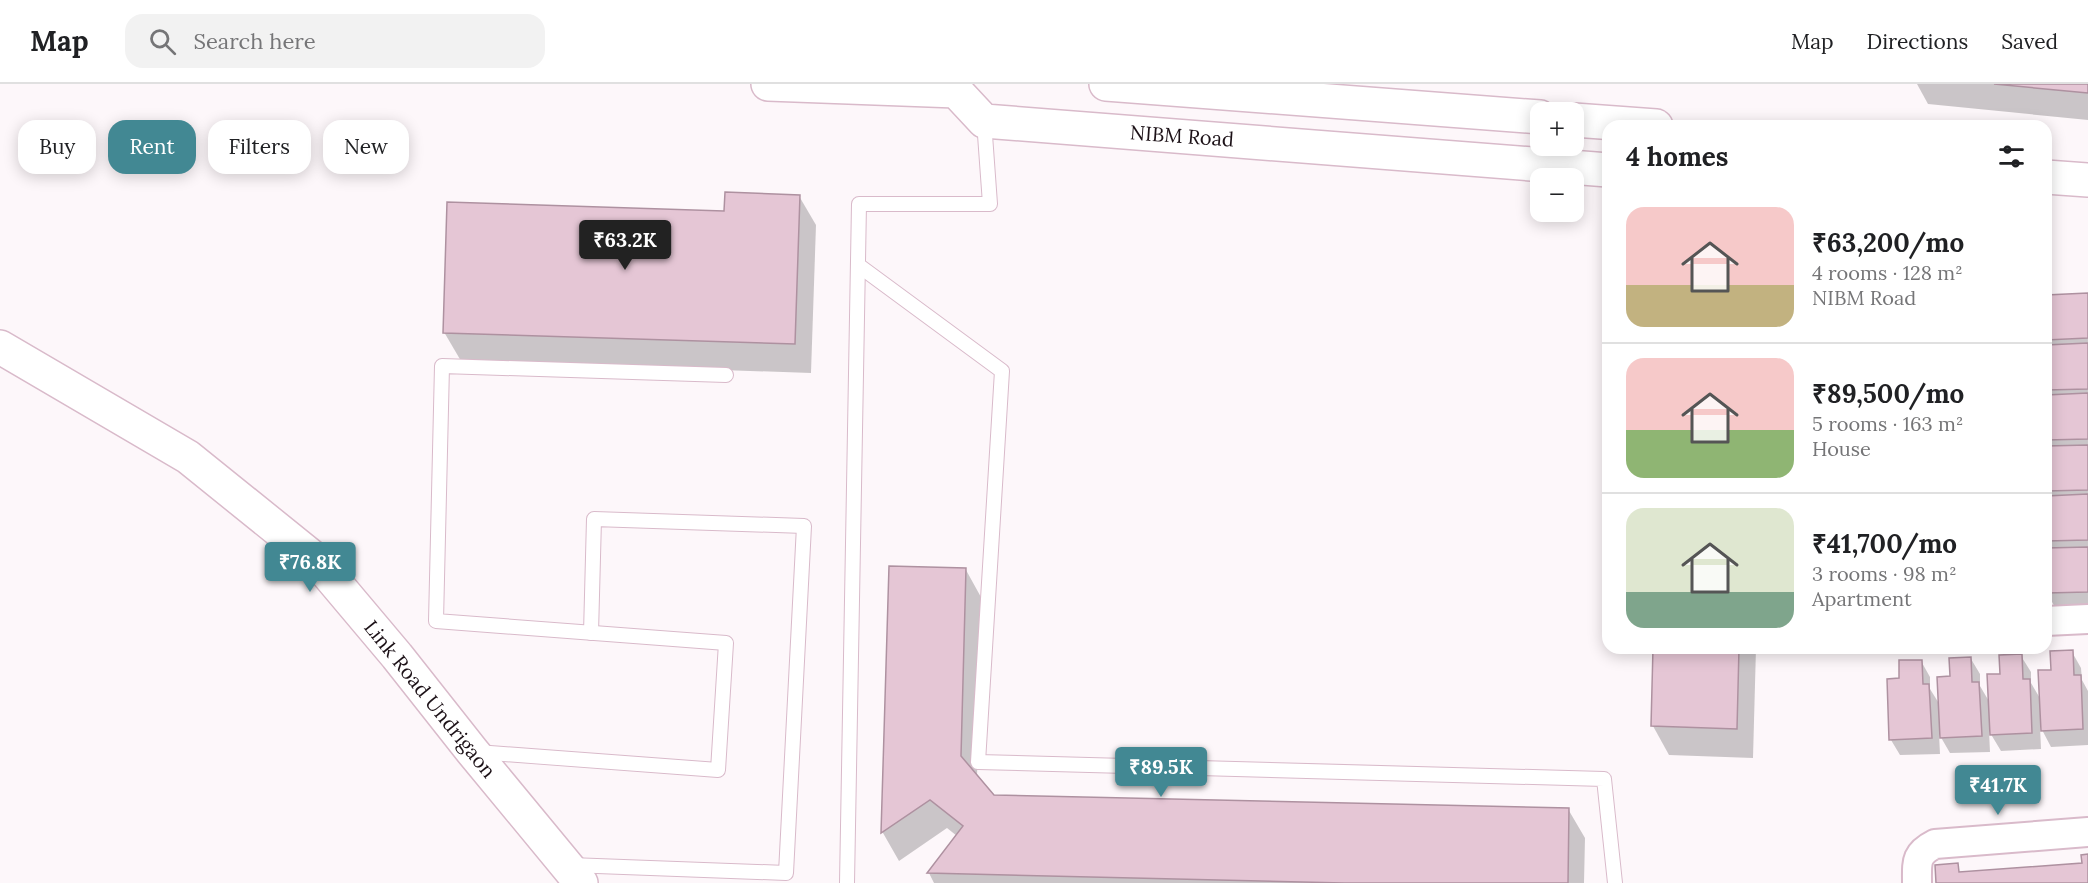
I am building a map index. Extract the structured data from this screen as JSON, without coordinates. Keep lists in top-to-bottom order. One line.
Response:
{"streets":{"main road":["NIBM Road","Link Road Undrigaon"]},"page":{"header":"Map","search":"Search here","nav":["Map","Directions","Saved"],"map_buttons":["+","−"],"chip":["Buy","Rent","Filters","New"],"heading":"4 homes","list":[{"name":"₹63,200/mo","note":"4 rooms · 128 m² · NIBM Road"},{"name":"₹89,500/mo","note":"5 rooms · 163 m² · House"},{"name":"₹41,700/mo","note":"3 rooms · 98 m² · Apartment"}],"price":["₹63.2K","₹76.8K","₹89.5K","₹41.7K"]}}
